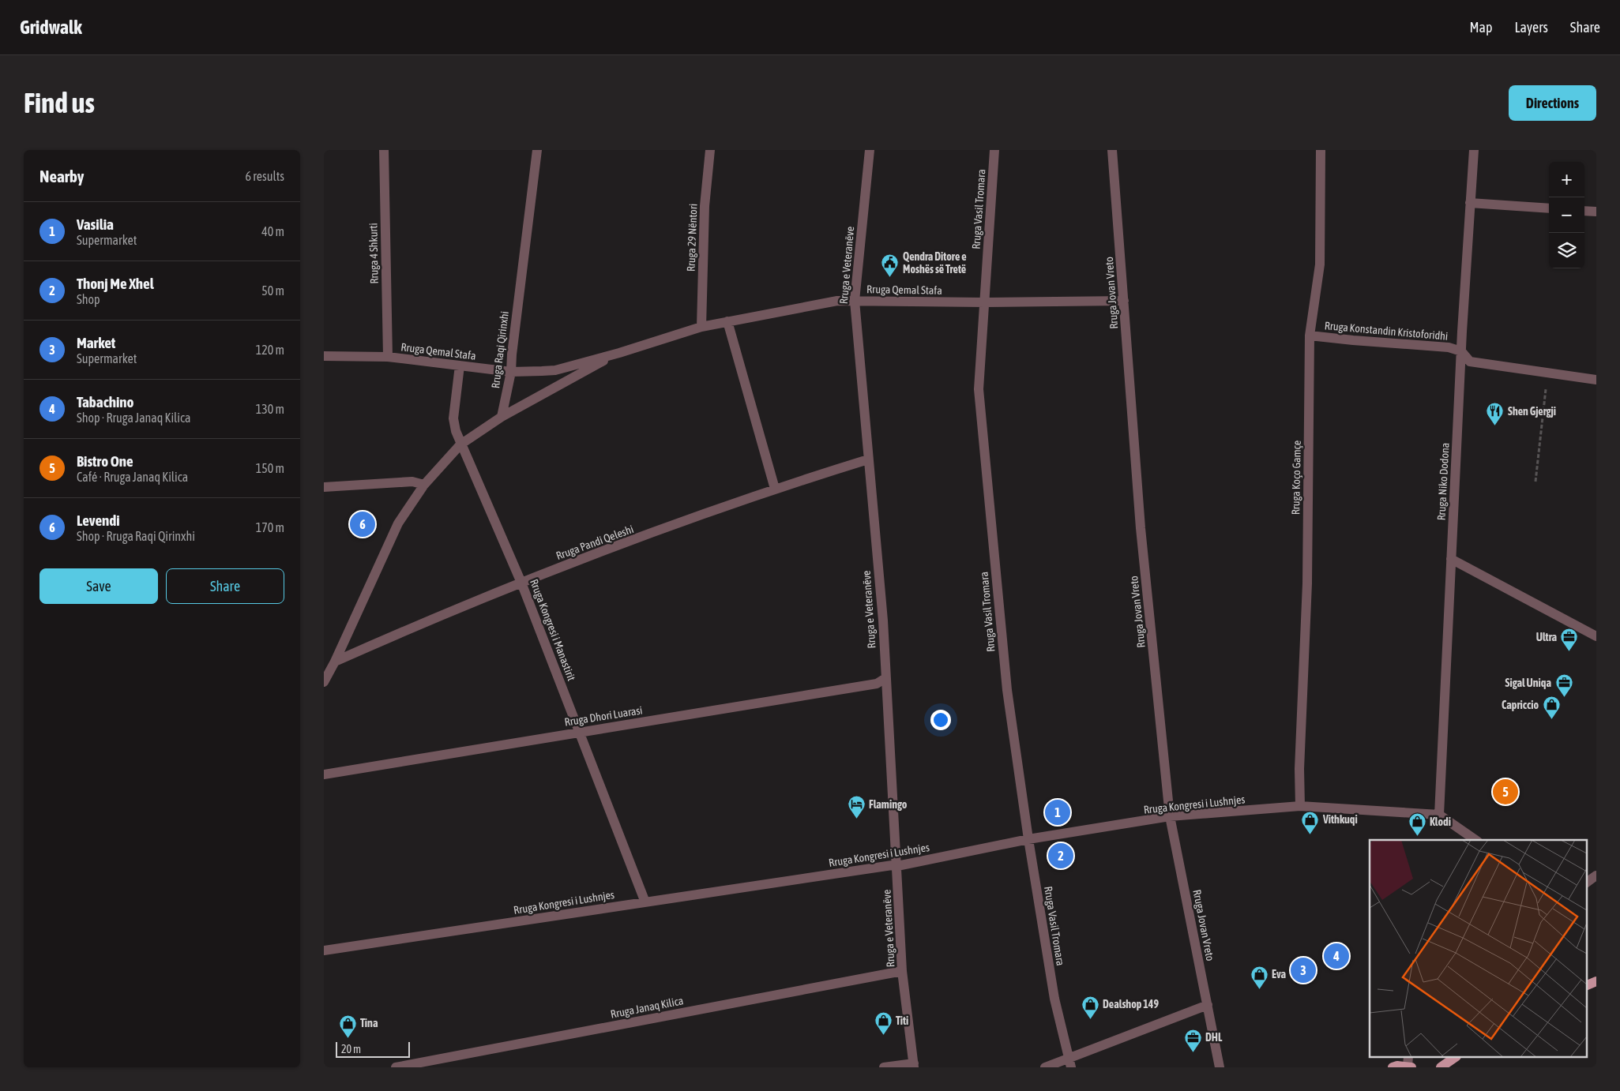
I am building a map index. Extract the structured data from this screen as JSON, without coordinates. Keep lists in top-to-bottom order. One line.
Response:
{"streets":{"street":["Rruga Vasil Tromara","Rruga 29 Nëntori","Rruga 4 Shkurti","Rruga e Veteranëve","Rruga Qemal Stafa","Rruga Jovan Vreto","Rruga Konstandin Kristoforidhi","Rruga Raqi Qirinxhi","Rruga Koço Gamçe","Rruga Niko Dodona","Rruga Pandi Qeleshi","Rruga Kongresi i Manastirit","Rruga Dhori Luarasi","Rruga Kongresi i Lushnjes","Rruga Janaq Kilica"]},"crossings":[["Rruga Vasil Tromara","Rruga Qemal Stafa"],["Rruga Vasil Tromara","Rruga Kongresi i Lushnjes"],["Rruga 29 Nëntori","Rruga Qemal Stafa"],["Rruga 4 Shkurti","Rruga Qemal Stafa"],["Rruga e Veteranëve","Rruga Qemal Stafa"],["Rruga e Veteranëve","Rruga Pandi Qeleshi"],["Rruga e Veteranëve","Rruga Dhori Luarasi"],["Rruga e Veteranëve","Rruga Kongresi i Lushnjes"],["Rruga e Veteranëve","Rruga Janaq Kilica"],["Rruga Qemal Stafa","Rruga Jovan Vreto"],["Rruga Qemal Stafa","Rruga Raqi Qirinxhi"],["Rruga Qemal Stafa","Rruga Kongresi i Manastirit"],["Rruga Jovan Vreto","Rruga Kongresi i Lushnjes"],["Rruga Konstandin Kristoforidhi","Rruga Koço Gamçe"],["Rruga Konstandin Kristoforidhi","Rruga Niko Dodona"],["Rruga Koço Gamçe","Rruga Kongresi i Lushnjes"],["Rruga Niko Dodona","Rruga Kongresi i Lushnjes"],["Rruga Pandi Qeleshi","Rruga Kongresi i Manastirit"],["Rruga Kongresi i Manastirit","Rruga Dhori Luarasi"],["Rruga Kongresi i Manastirit","Rruga Kongresi i Lushnjes"]],"places":{"public building":["Qendra Ditore e Moshës së Tretë"],"restaurant":["Shen Gjergji"],"office":["Ultra","Sigal Uniqa","DHL"],"shop":["Capriccio","Vithkuqi","Klodi","Eva","Dealshop 149","Titi","Tina"],"hotel":["Flamingo"]},"scale_bar":"20 m","page":{"header":"Gridwalk","nav":["Map","Layers","Share"],"buttons":["Directions",["Save","Share"]],"title":"Find us","heading":["Nearby","6 results"],"map_buttons":["+","−"],"list":[{"mark":"1","name":"Vasilia","note":"Supermarket","value":"40 m"},{"mark":"2","name":"Thonj Me Xhel","note":"Shop","value":"50 m"},{"mark":"3","name":"Market","note":"Supermarket","value":"120 m"},{"mark":"4","name":"Tabachino","note":"Shop · Rruga Janaq Kilica","value":"130 m"},{"mark":"5","name":"Bistro One","note":"Café · Rruga Janaq Kilica","value":"150 m"},{"mark":"6","name":"Levendi","note":"Shop · Rruga Raqi Qirinxhi","value":"170 m"}],"pins":["6","5","1","2","4","3"],"scale":"20 m"}}
